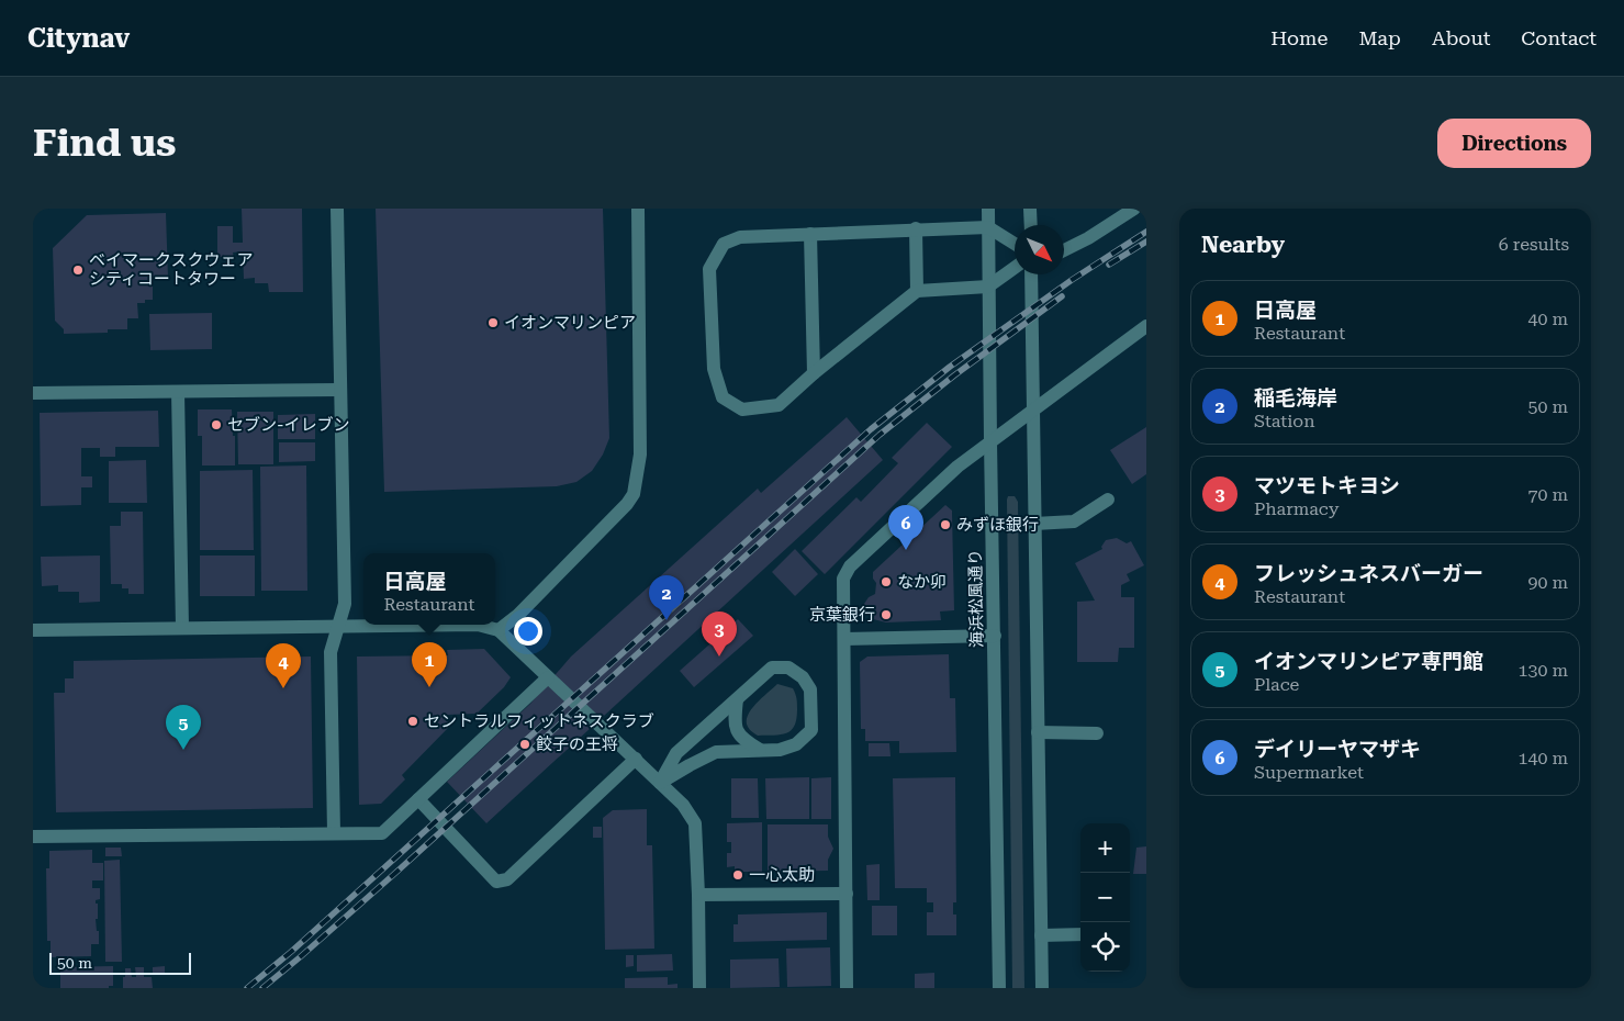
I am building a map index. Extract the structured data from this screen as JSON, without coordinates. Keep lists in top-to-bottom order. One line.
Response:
{"streets":{"street":["海浜松風通り"]},"places":["ベイマークスクウェア シティコートタワー","イオンマリンピア","セブン-イレブン","みずほ銀行","なか卯","京葉銀行","セントラルフィットネスクラブ","餃子の王将","一心太助"],"scale_bar":"50 m","north":"bottom right","page":{"header":"Citynav","nav":["Home","Map","About","Contact"],"buttons":"Directions","title":"Find us","heading":["Nearby","6 results"],"list":[{"mark":"1","name":"日高屋","note":"Restaurant","value":"40 m"},{"mark":"2","name":"稲毛海岸","note":"Station","value":"50 m"},{"mark":"3","name":"マツモトキヨシ","note":"Pharmacy","value":"70 m"},{"mark":"4","name":"フレッシュネスバーガー","note":"Restaurant","value":"90 m"},{"mark":"5","name":"イオンマリンピア専門館","note":"Place","value":"130 m"},{"mark":"6","name":"デイリーヤマザキ","note":"Supermarket","value":"140 m"}],"pins":["6","2","3","1","4","5"],"popup":["日高屋","Restaurant"],"map_buttons":["+","−"],"scale":"50 m"}}
